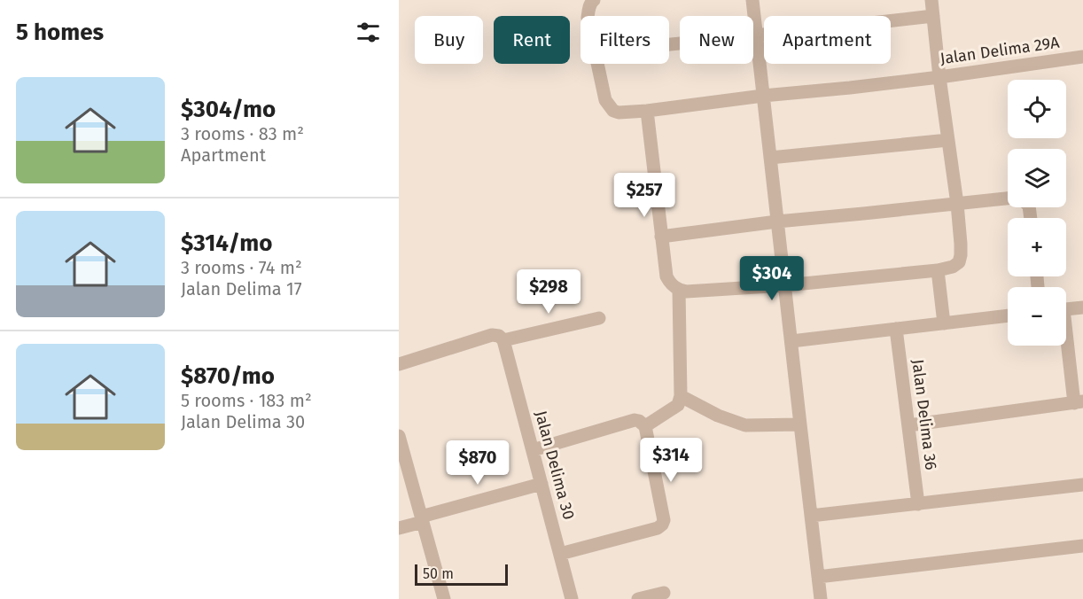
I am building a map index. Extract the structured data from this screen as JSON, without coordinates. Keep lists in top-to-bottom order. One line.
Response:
{"streets":{"street":["Jalan Delima 29A","Jalan Delima 36","Jalan Delima 30"]},"scale_bar":"50 m","page":{"heading":"5 homes","chip":["Buy","Rent","Filters","New","Apartment"],"list":[{"name":"$304/mo","note":"3 rooms · 83 m² · Apartment"},{"name":"$314/mo","note":"3 rooms · 74 m² · Jalan Delima 17"},{"name":"$870/mo","note":"5 rooms · 183 m² · Jalan Delima 30"}],"map_buttons":["+","−"],"price":["$257","$304","$298","$314","$870"],"scale":"50 m"}}
